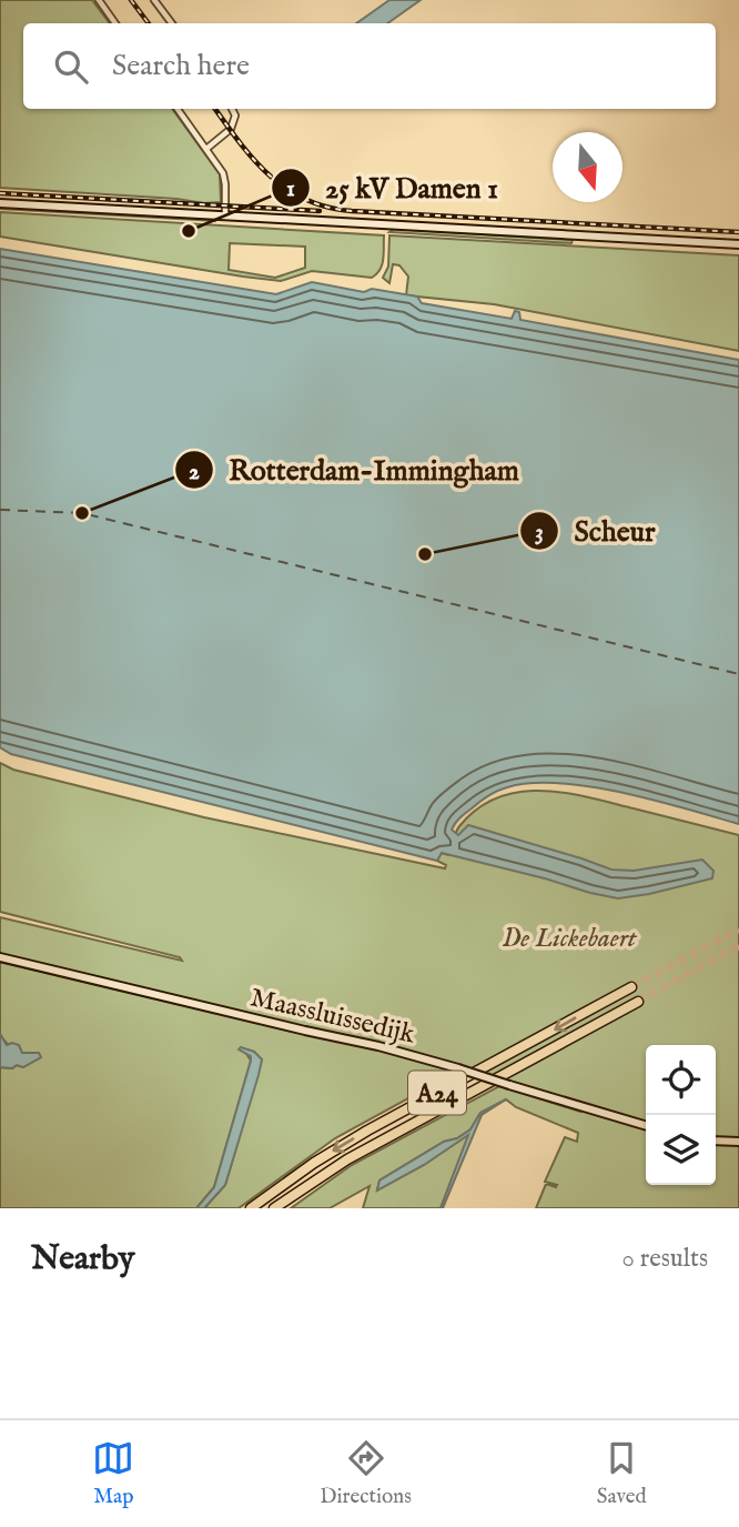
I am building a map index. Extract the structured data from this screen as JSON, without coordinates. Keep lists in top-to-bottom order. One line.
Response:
{"streets":{"highway":["A24"],"street":["Maassluissedijk"]},"parks":["De Lickebaert"],"places":["25 kV Damen 1","Rotterdam-Immingham","Scheur"],"north":"bottom","page":{"search":"Search here","heading":["Nearby","0 results"],"nav":["Map","Directions","Saved"]}}
